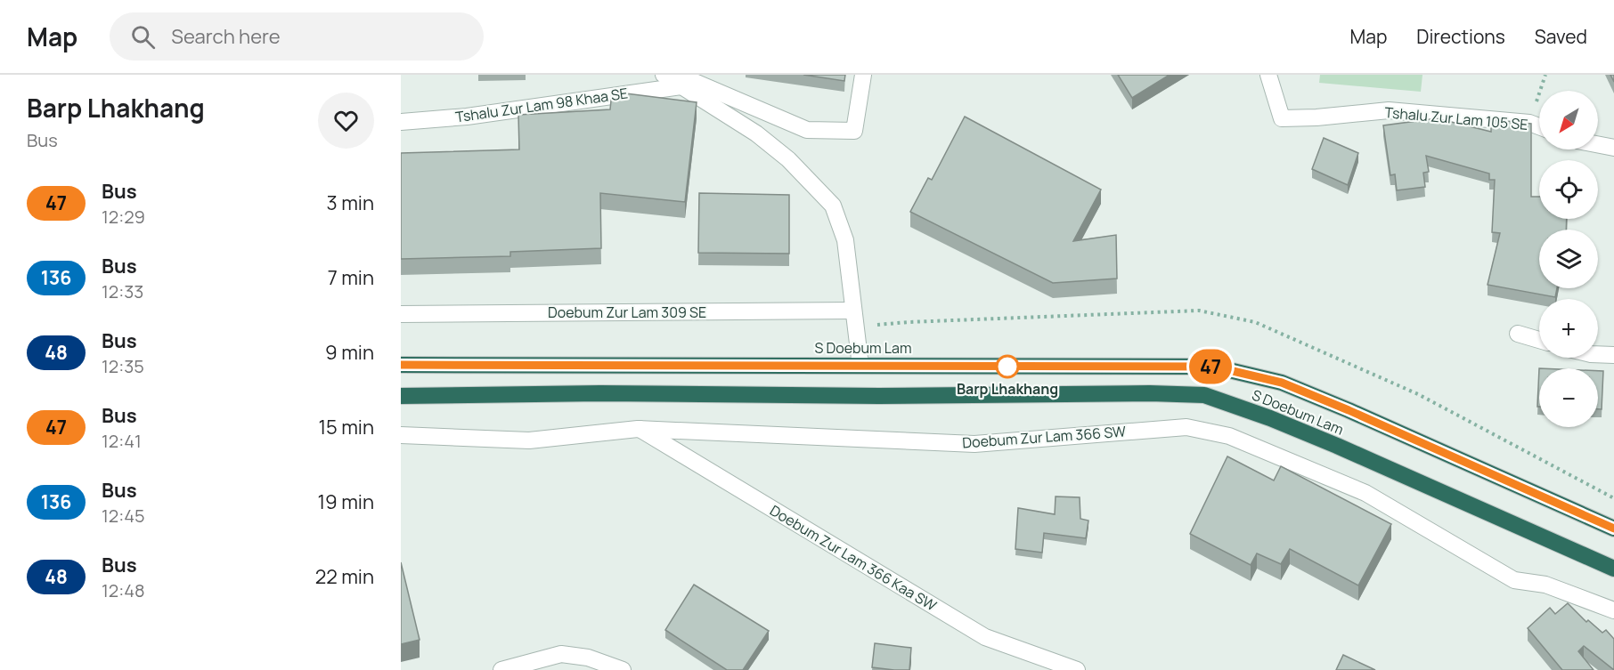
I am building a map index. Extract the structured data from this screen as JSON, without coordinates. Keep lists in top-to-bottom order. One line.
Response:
{"streets":{"highway":["S Doebum Lam"],"street":["Tshalu Zur Lam 98 Khaa SE","Tshalu Zur Lam 105 SE","Doebum Zur Lam 309 SE","Doebum Zur Lam 366 SW","Doebum Zur Lam 366 Kaa SW"]},"crossings":[["Doebum Zur Lam 366 SW","Doebum Zur Lam 366 Kaa SW"]],"places":["Barp Lhakhang"],"lines":["bus line 47"],"north":"bottom left","page":{"header":"Map","search":"Search here","nav":["Map","Directions","Saved"],"heading":["Barp Lhakhang","Bus"],"on_map":"47","map_buttons":["+","−"],"list":[{"mark":"47","name":"Bus","note":"12:29","value":"3 min"},{"mark":"136","name":"Bus","note":"12:33","value":"7 min"},{"mark":"48","name":"Bus","note":"12:35","value":"9 min"},{"mark":"47","name":"Bus","note":"12:41","value":"15 min"},{"mark":"136","name":"Bus","note":"12:45","value":"19 min"},{"mark":"48","name":"Bus","note":"12:48","value":"22 min"}]}}
